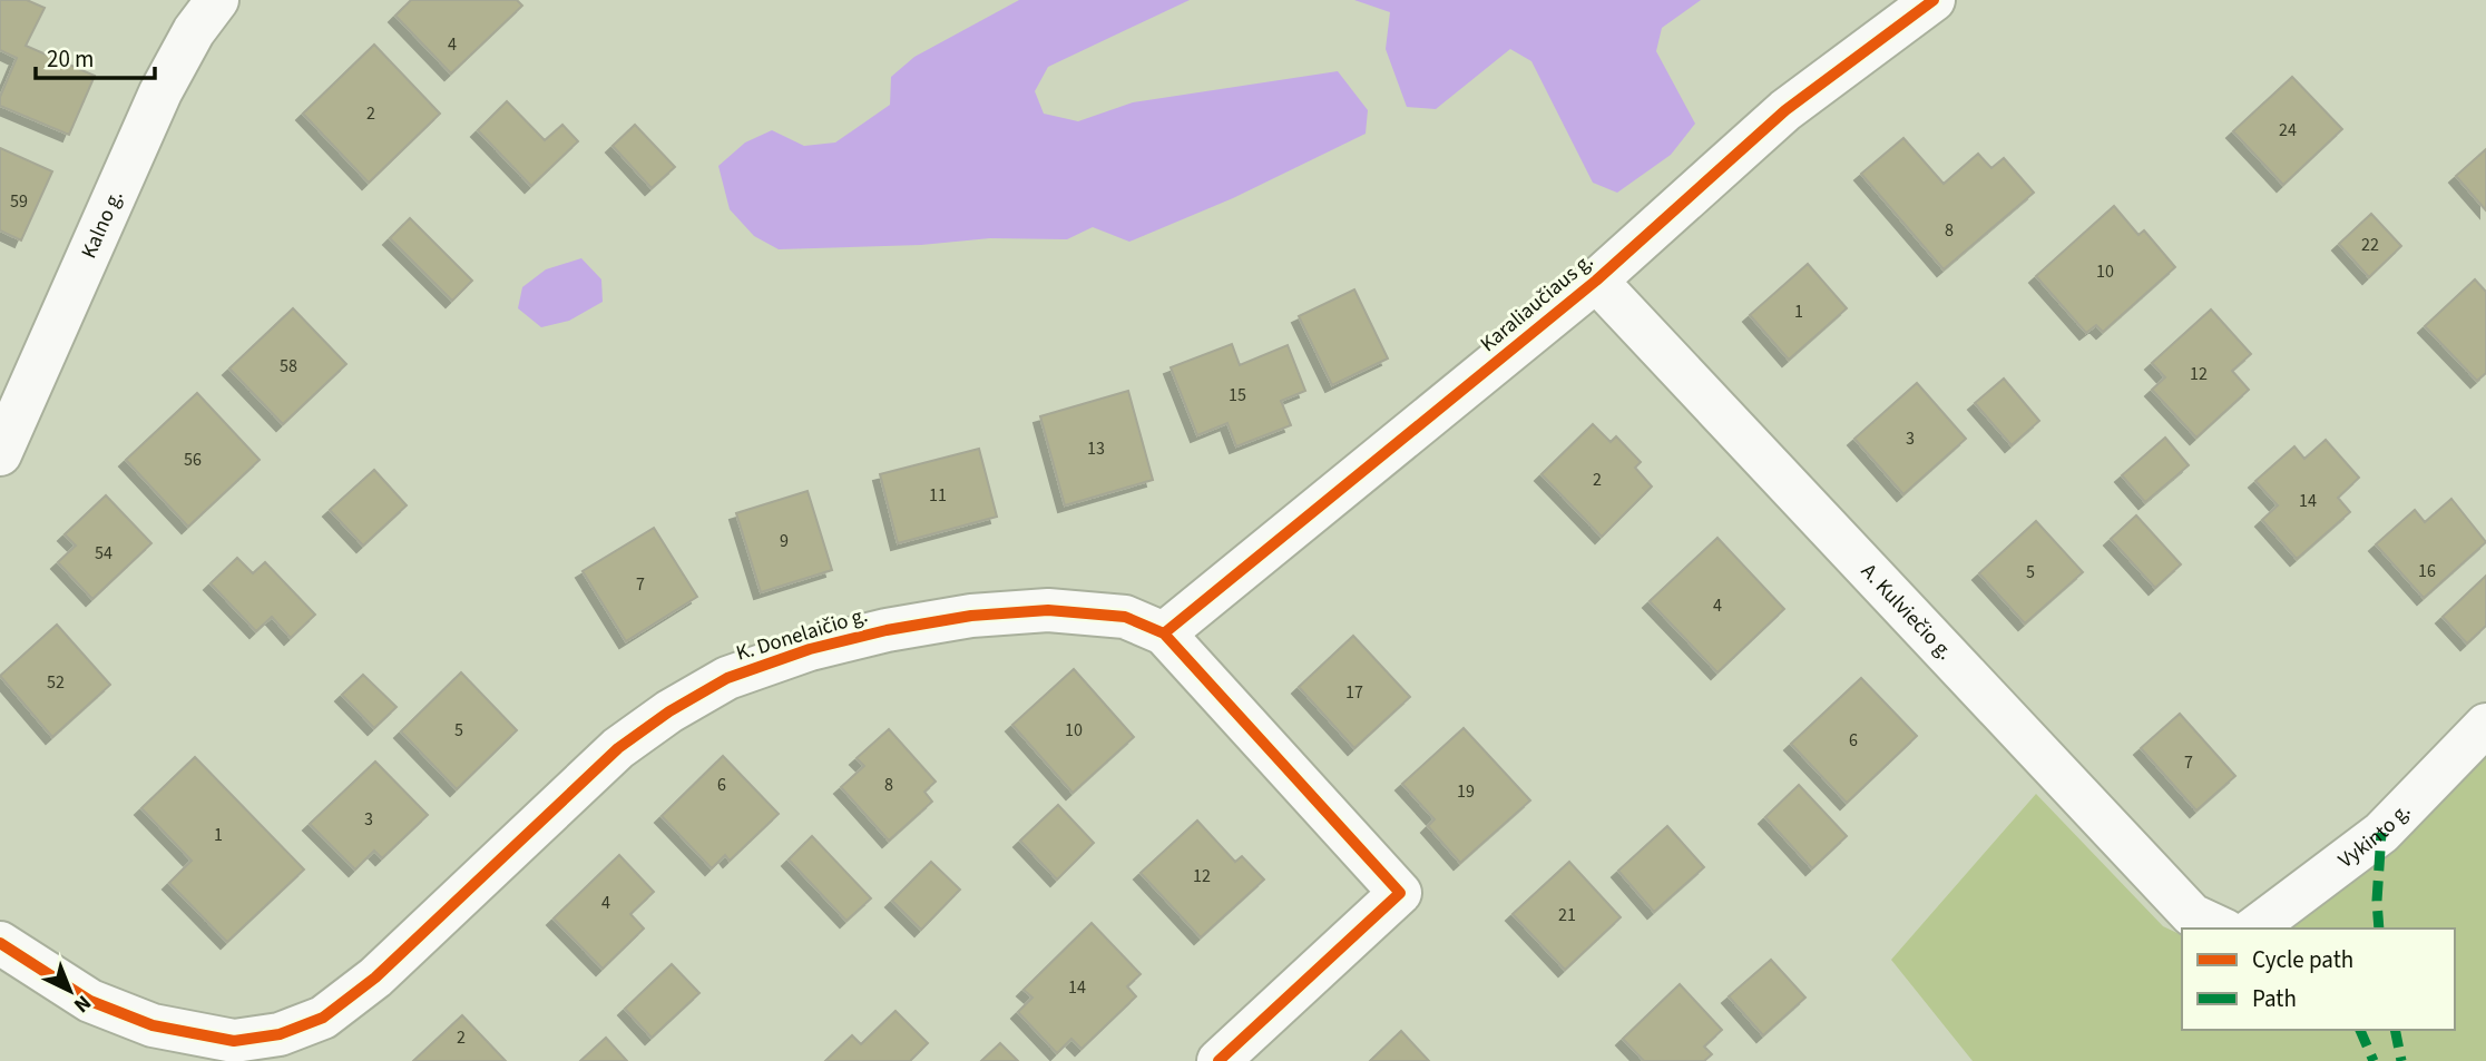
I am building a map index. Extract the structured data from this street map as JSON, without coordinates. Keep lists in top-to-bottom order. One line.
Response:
{"streets":{"street":["Kalno g.","Karaliaučiaus g.","A. Kulviečio g.","K. Donelaičio g.","Vykinto g."]},"crossings":[["Karaliaučiaus g.","A. Kulviečio g."],["Karaliaučiaus g.","K. Donelaičio g."]],"house_numbers":["4","2","24","59","8","22","10","1","58","12","15","3","13","56","2","11","14","9","54","16","5","7","4","52","17","5","10","6","7","6","8","19","3","1","12","4","21","14","2"],"legend":["Cycle path","Path"],"scale_bar":"20 m","north":"bottom right"}
